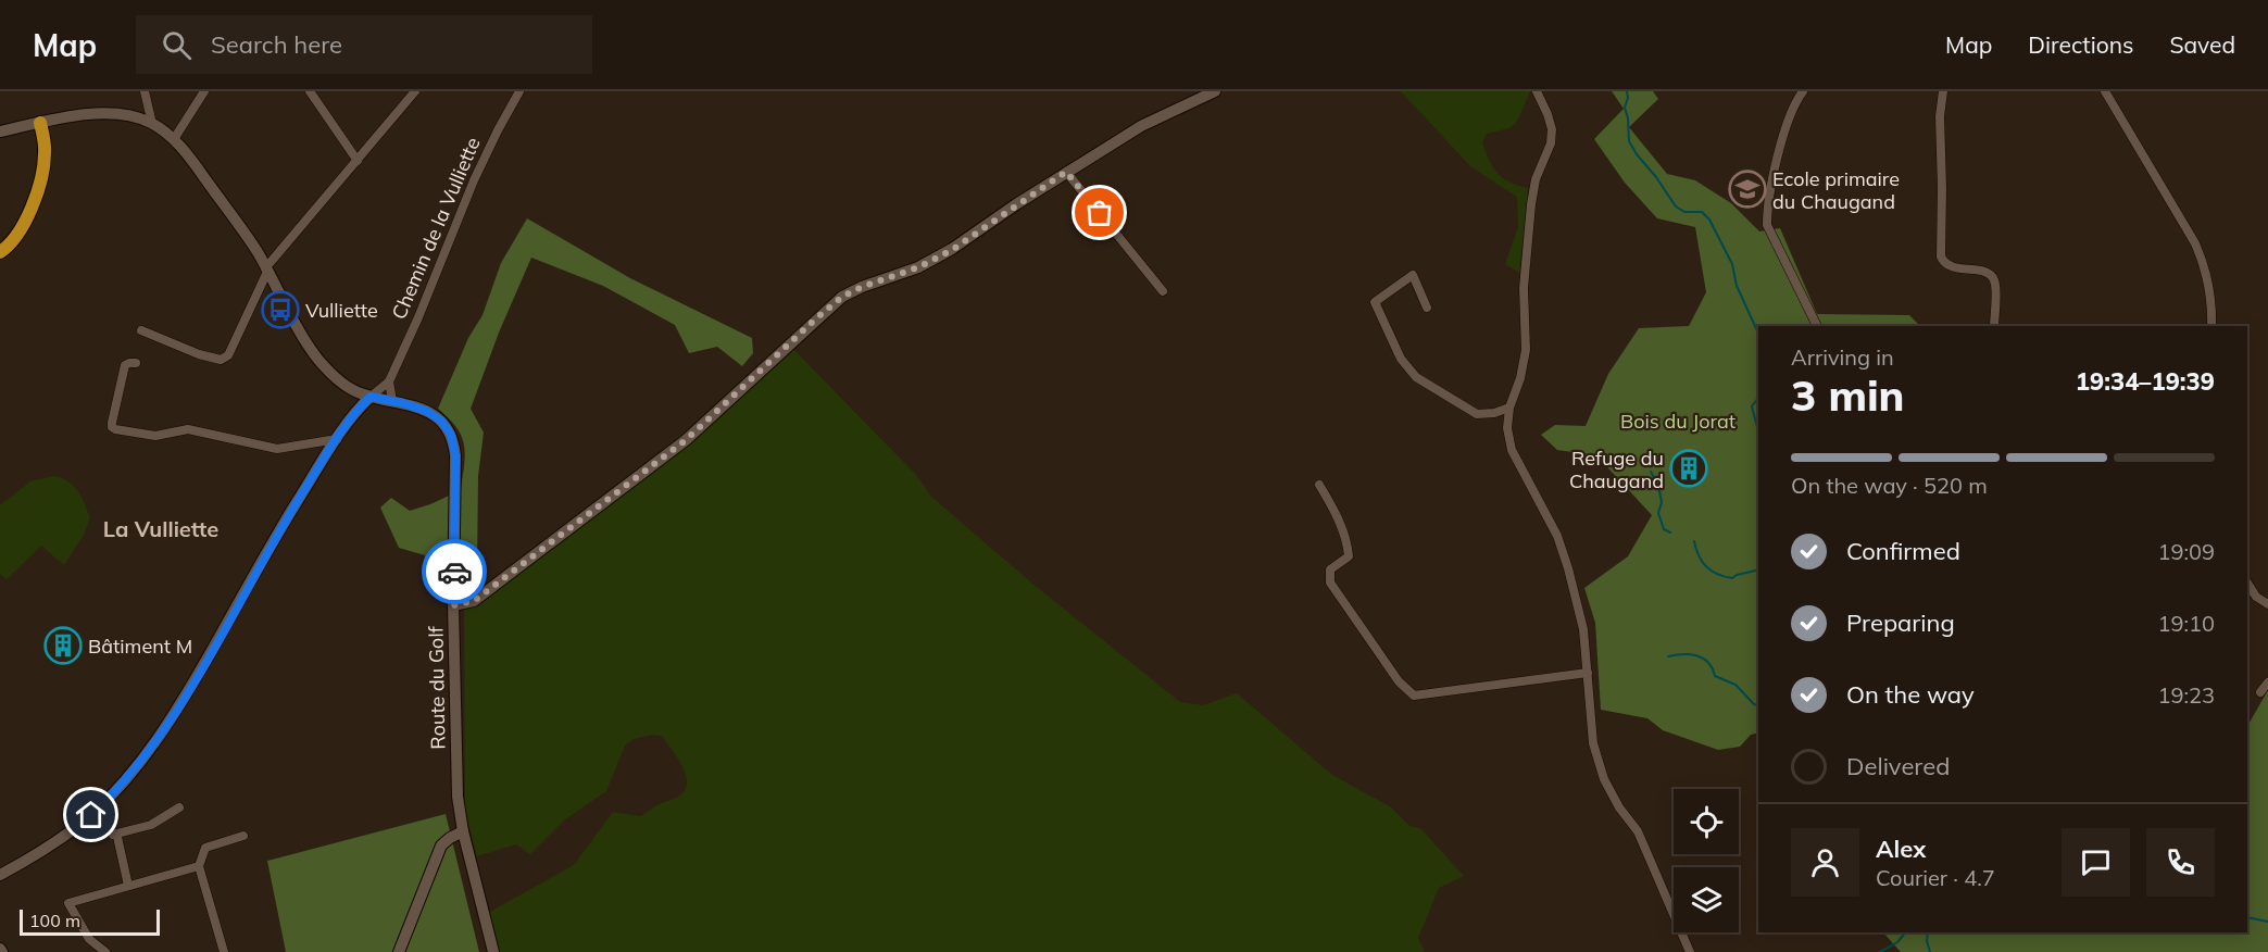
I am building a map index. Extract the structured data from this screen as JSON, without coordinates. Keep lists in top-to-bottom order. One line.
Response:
{"streets":{"street":["Chemin de la Vulliette","Route du Golf"]},"crossings":[["Chemin de la Vulliette","Route du Golf"]],"districts":["La Vulliette"],"parks":["Bois du Jorat"],"places":{"school or university":["Ecole primaire du Chaugand"],"bus stop":["Vulliette"],"building":["Refuge du Chaugand","Bâtiment M"]},"scale_bar":"100 m","page":{"header":"Map","search":"Search here","nav":["Map","Directions","Saved"],"heading":["3 min","Arriving in","19:34–19:39"],"panel":["Alex","Courier · 4.7"],"bar":"On the way · 520 m","list":[["Confirmed","19:09"],["Preparing","19:10"],["On the way","19:23"],"Delivered"],"scale":"100 m"}}
